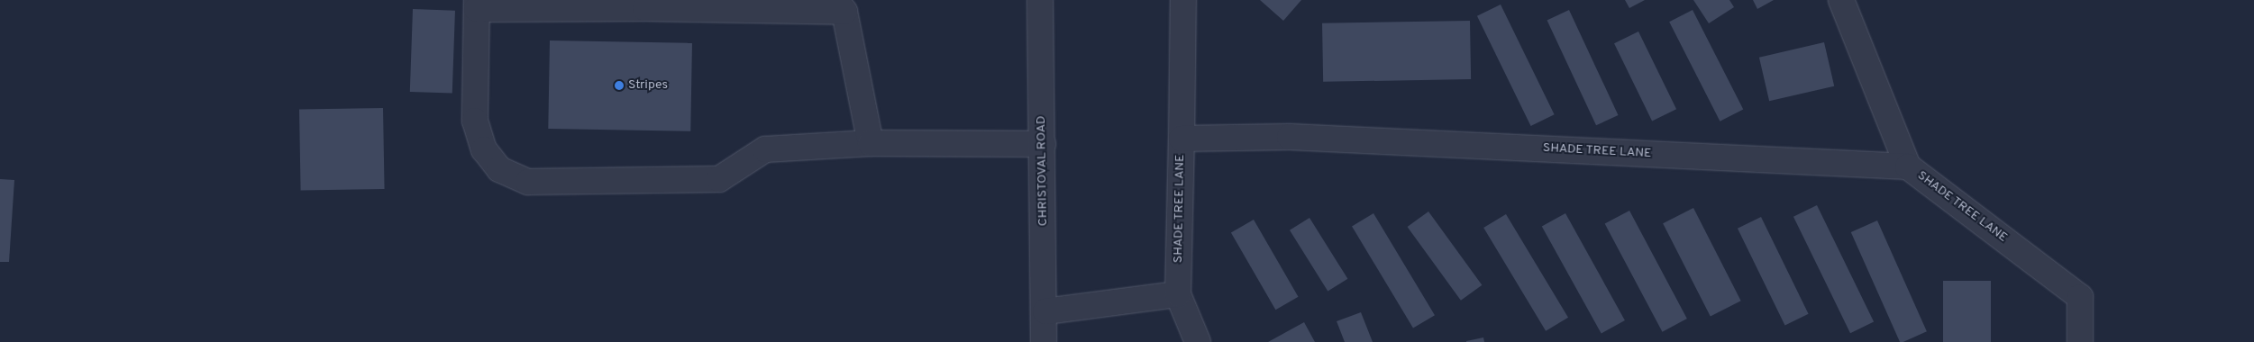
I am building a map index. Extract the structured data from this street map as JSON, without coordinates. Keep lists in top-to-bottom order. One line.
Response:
{"streets":{"street":["SHADE TREE LANE","CHRISTOVAL ROAD"]},"places":["Stripes"]}
